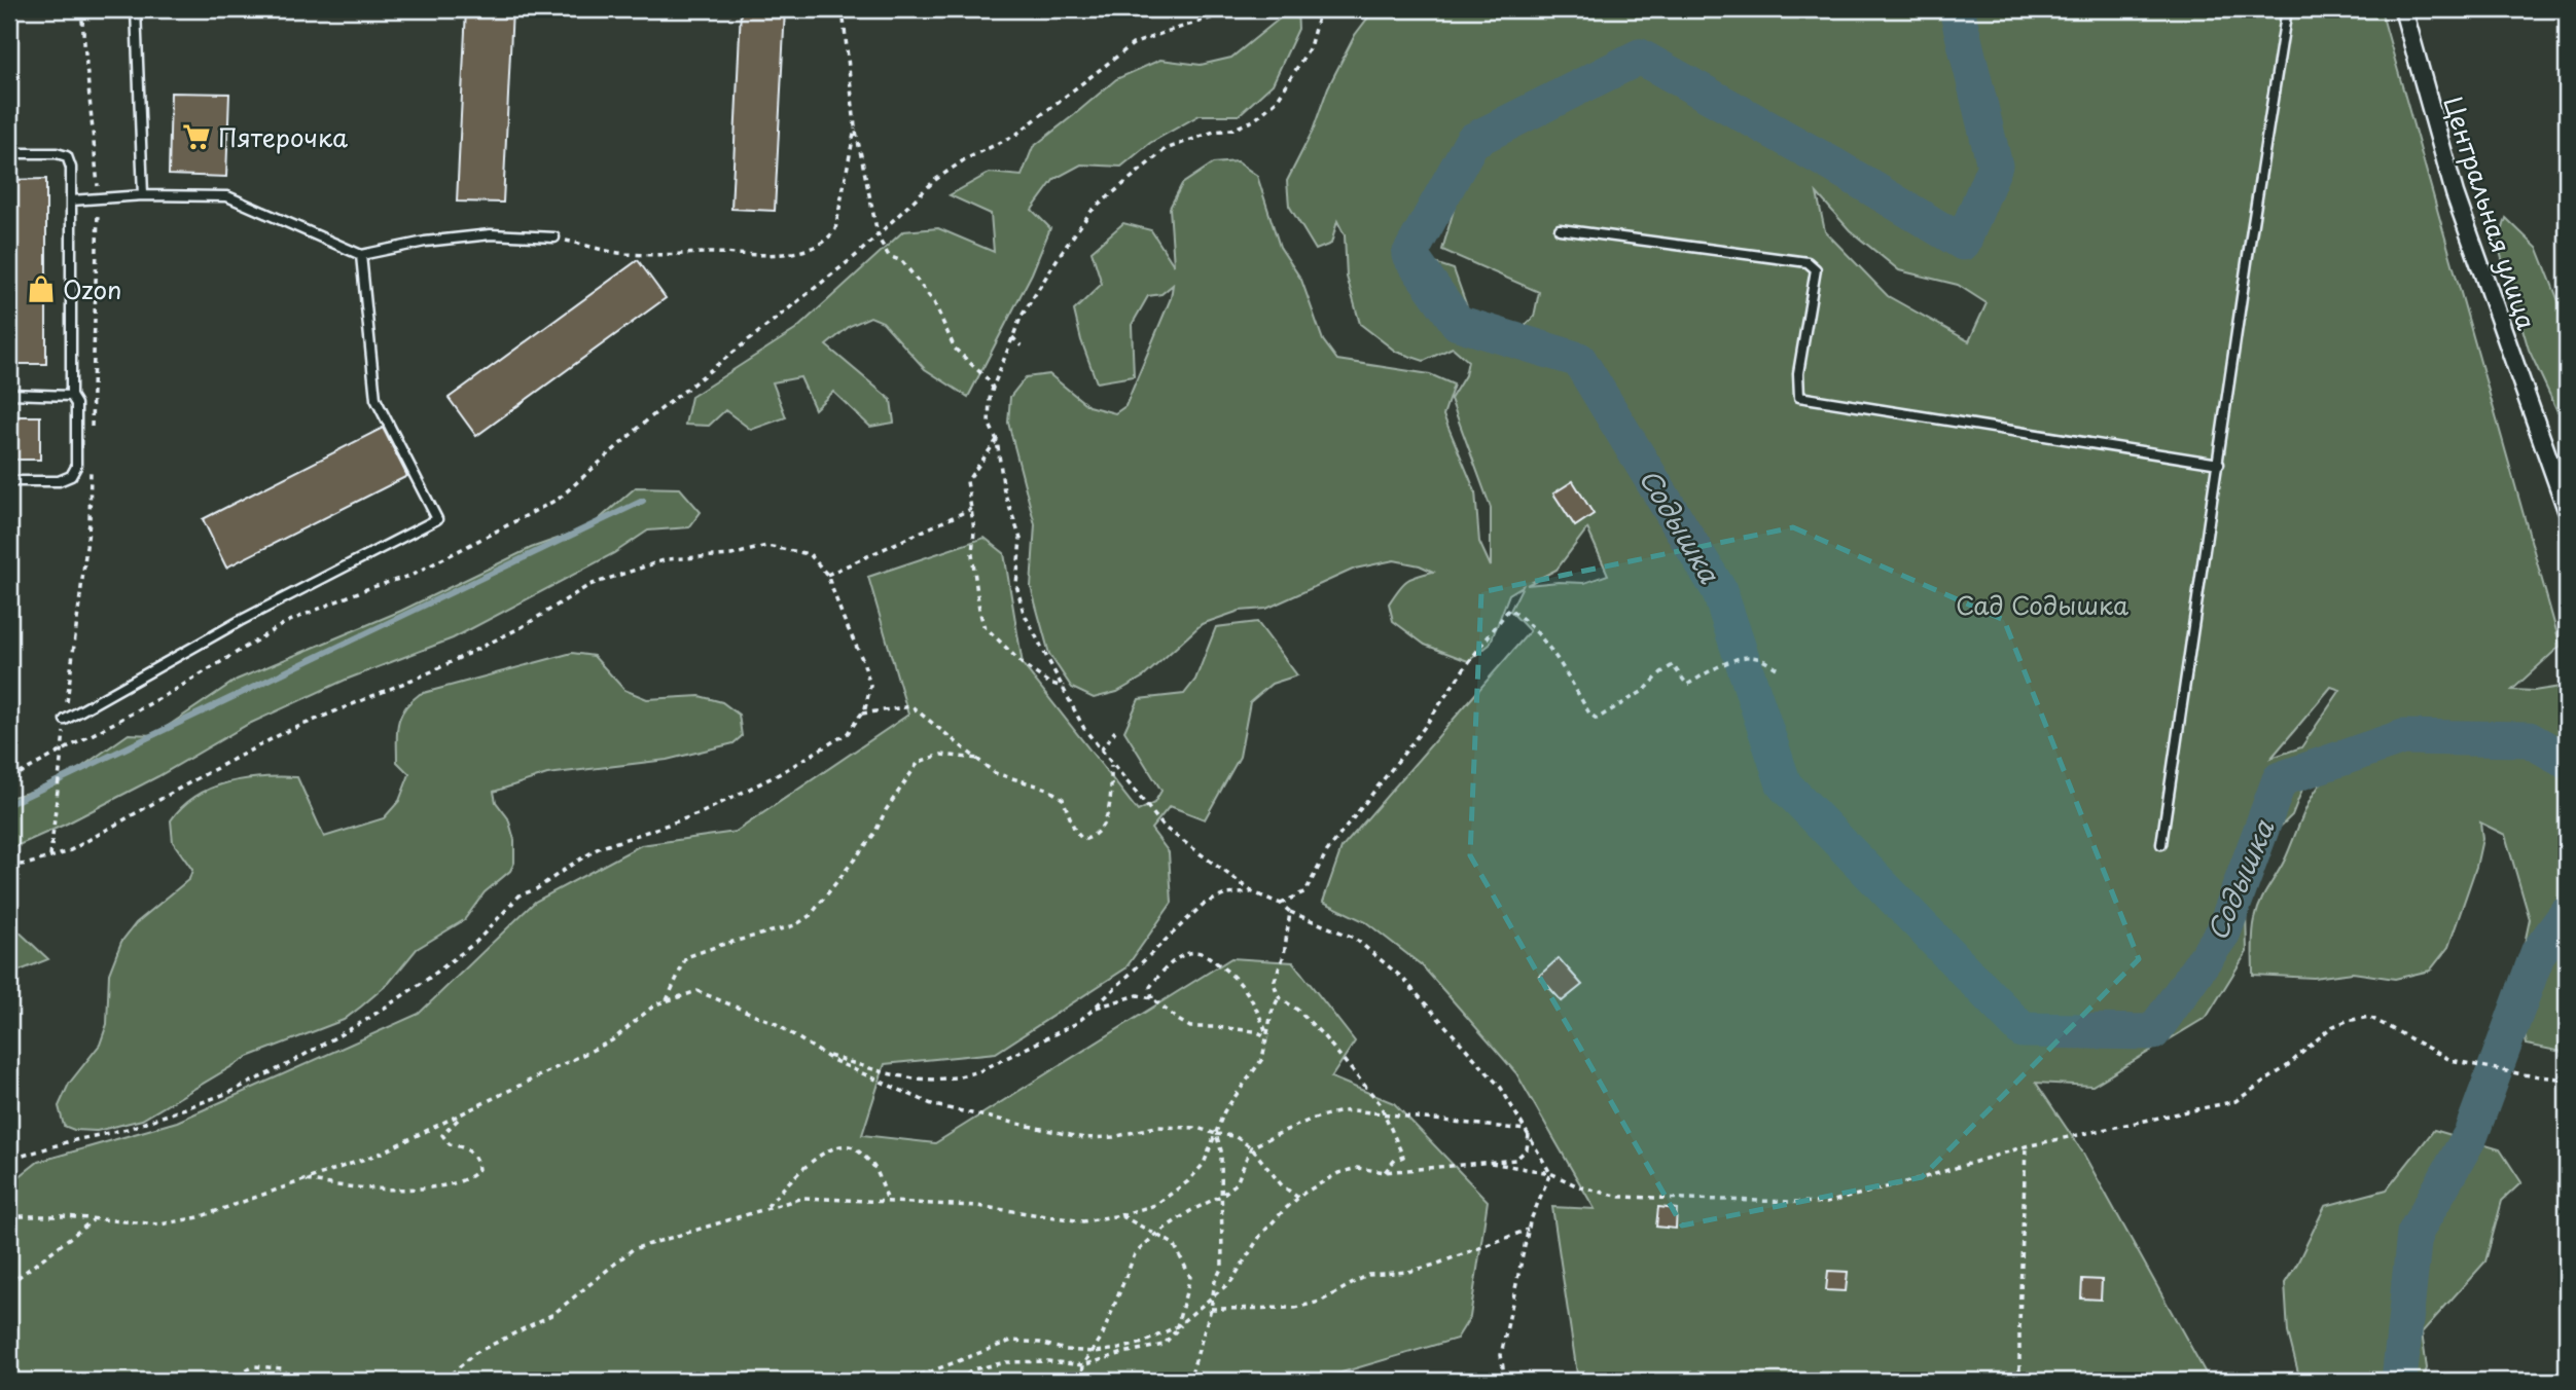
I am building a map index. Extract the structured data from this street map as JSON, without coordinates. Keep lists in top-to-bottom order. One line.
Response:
{"streets":{"street":["Центральная улица"]},"water":["Содышка"],"parks":["Сад Содышка"],"places":{"supermarket":["Пятерочка"],"shop":["Ozon"]}}
